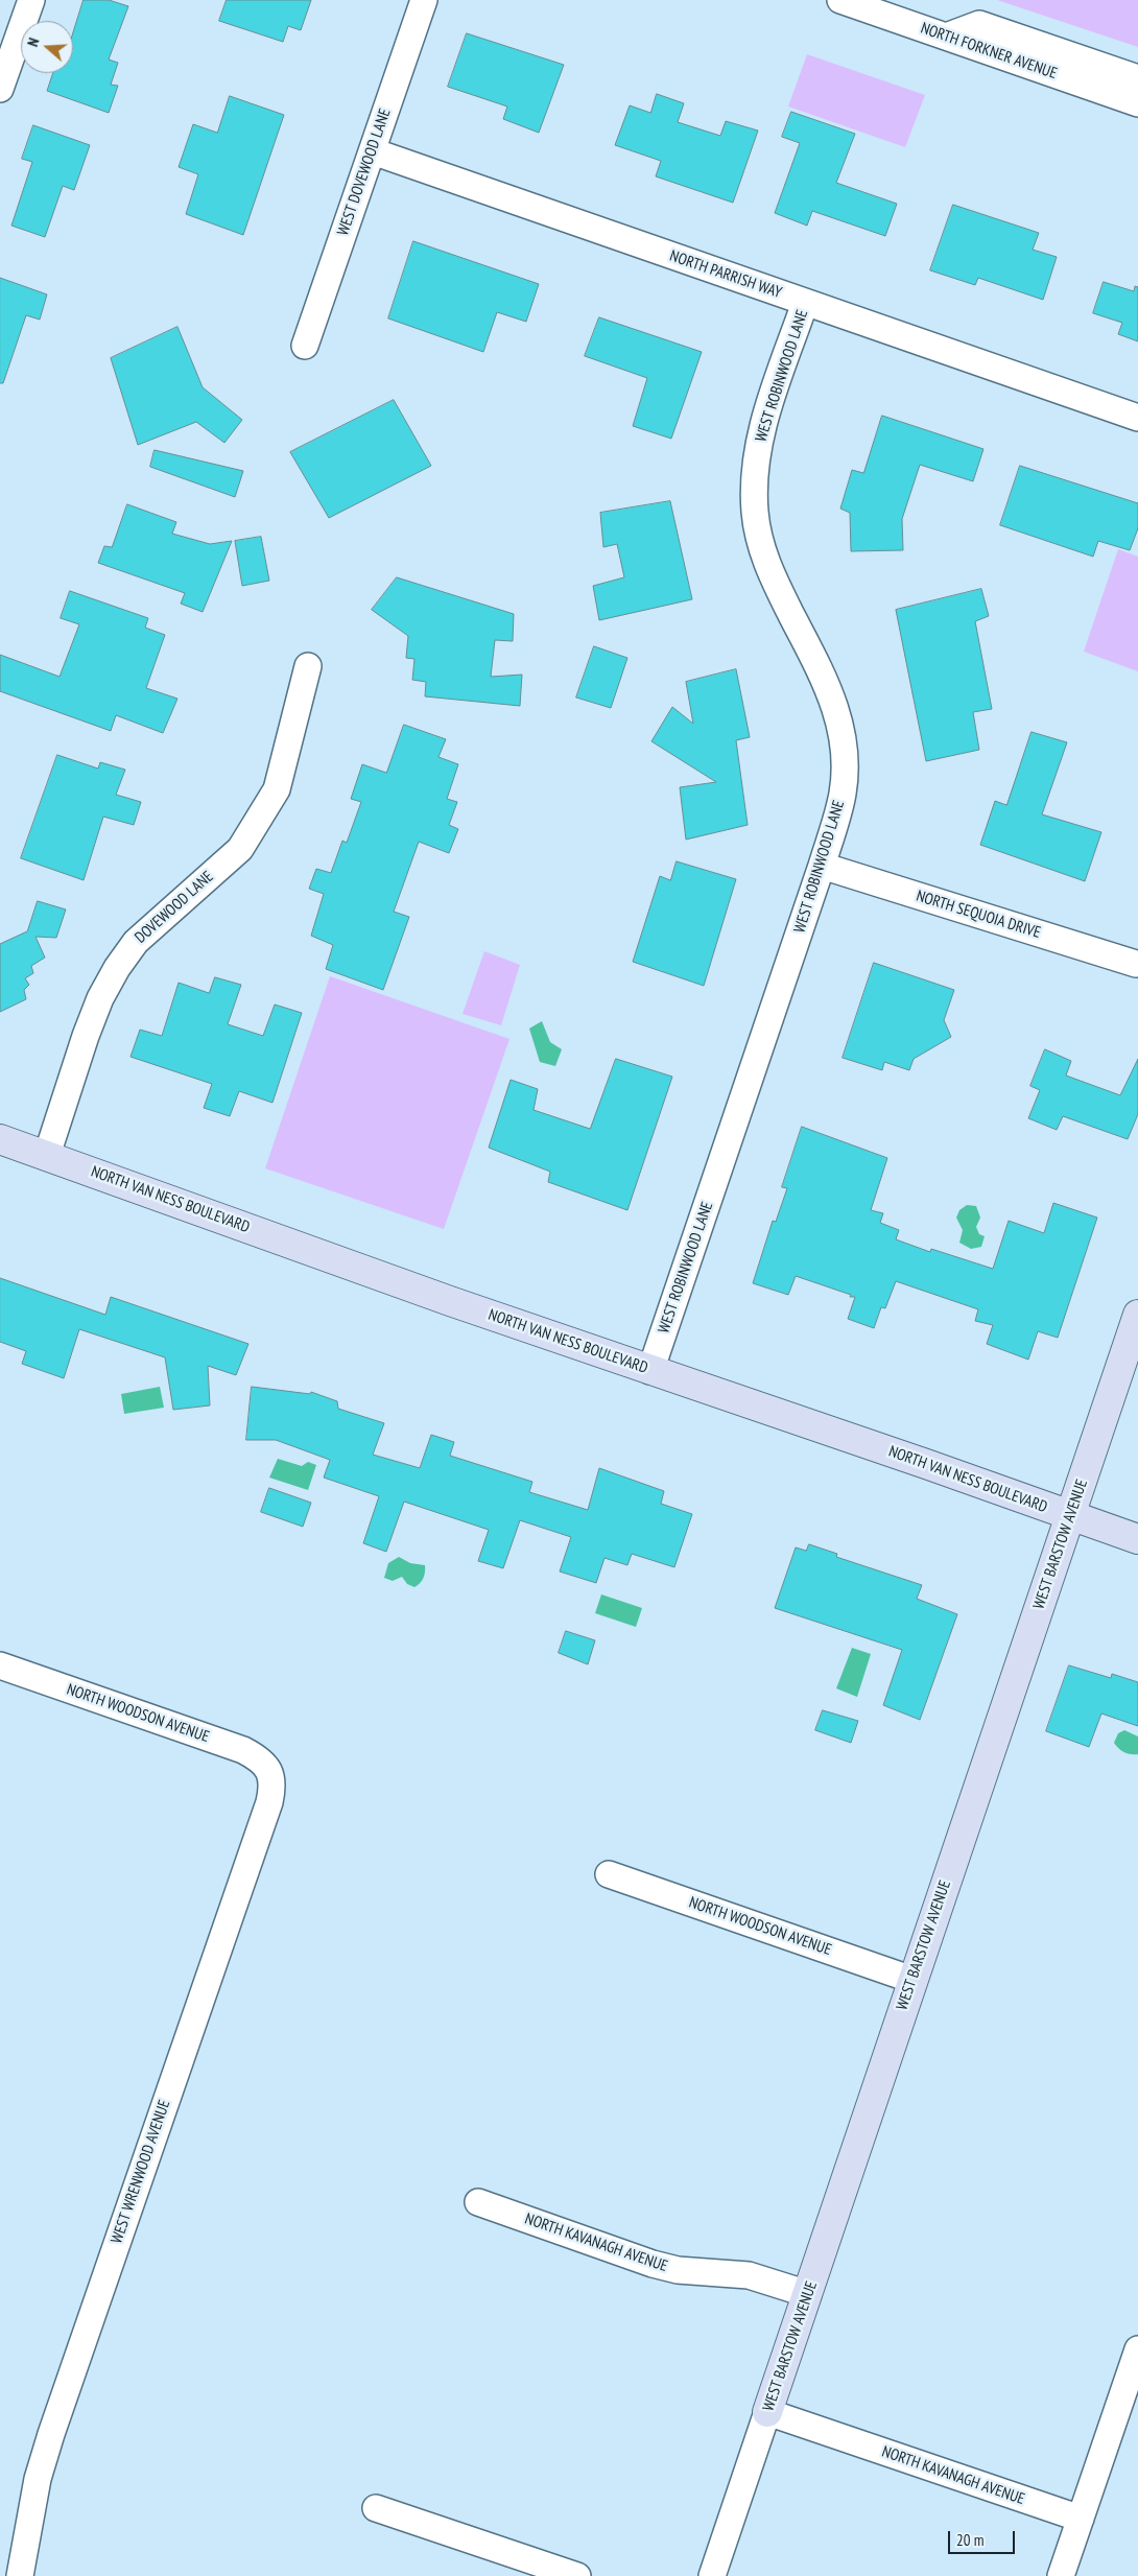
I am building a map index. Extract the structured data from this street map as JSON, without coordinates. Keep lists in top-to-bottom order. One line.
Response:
{"streets":{"street":["NORTH FORKNER AVENUE","WEST DOVEWOOD LANE","NORTH PARRISH WAY","WEST ROBINWOOD LANE","DOVEWOOD LANE","NORTH SEQUOIA DRIVE","NORTH VAN NESS BOULEVARD","WEST BARSTOW AVENUE","NORTH WOODSON AVENUE","WEST WRENWOOD AVENUE","NORTH KAVANAGH AVENUE"]},"crossings":[["WEST DOVEWOOD LANE","NORTH PARRISH WAY"],["NORTH PARRISH WAY","WEST ROBINWOOD LANE"],["WEST ROBINWOOD LANE","NORTH SEQUOIA DRIVE"],["WEST ROBINWOOD LANE","NORTH VAN NESS BOULEVARD"],["DOVEWOOD LANE","NORTH VAN NESS BOULEVARD"],["NORTH VAN NESS BOULEVARD","WEST BARSTOW AVENUE"],["WEST BARSTOW AVENUE","NORTH WOODSON AVENUE"],["WEST BARSTOW AVENUE","NORTH KAVANAGH AVENUE"],["NORTH WOODSON AVENUE","WEST WRENWOOD AVENUE"]],"scale_bar":"20 m","north":"left"}
